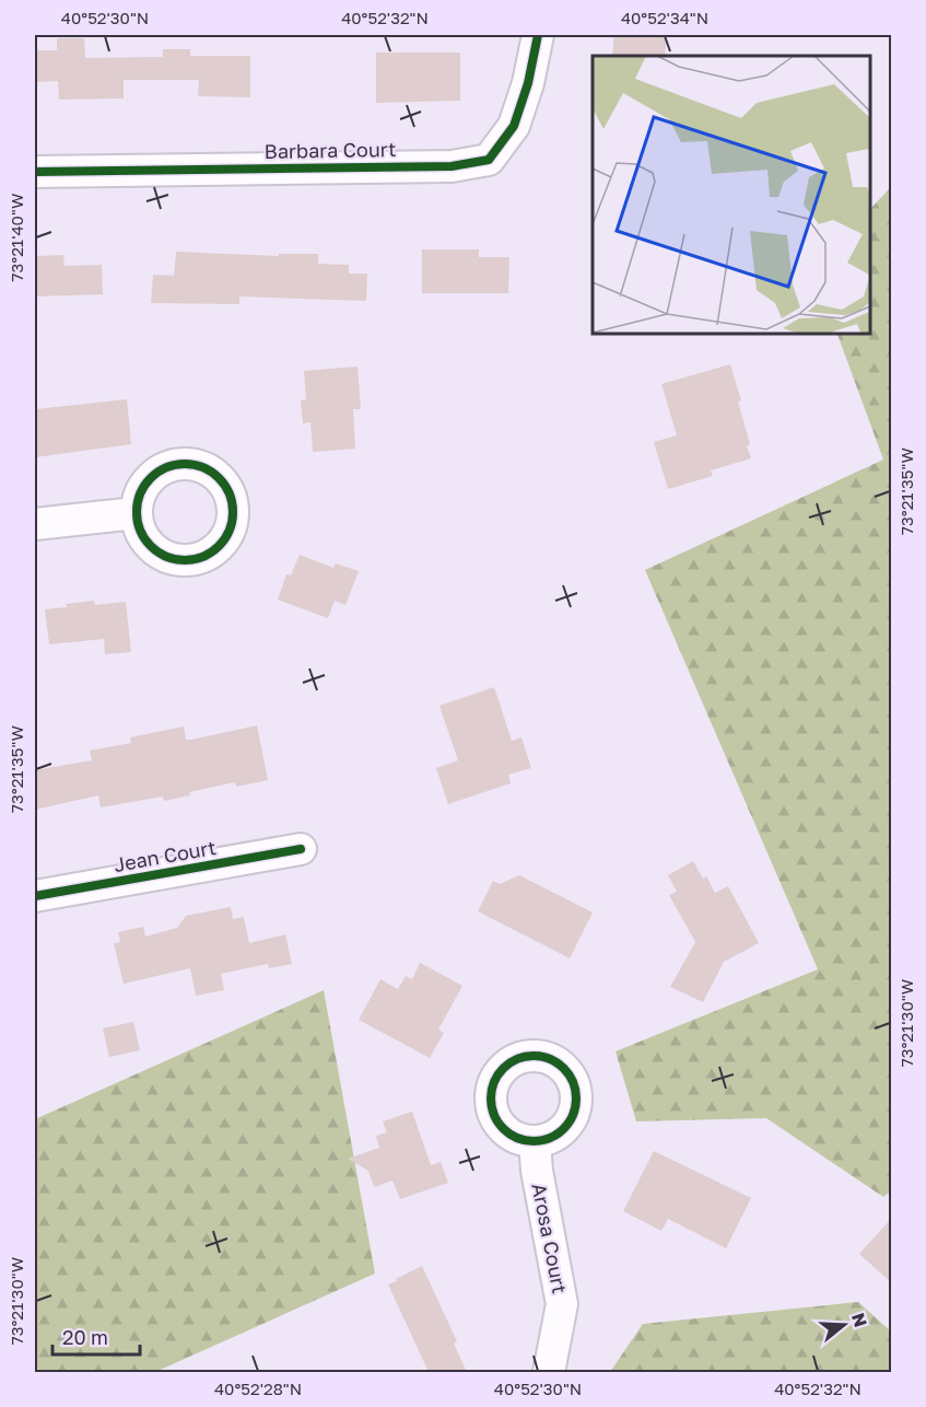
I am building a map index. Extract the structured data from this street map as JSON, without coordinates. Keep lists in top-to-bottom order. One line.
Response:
{"streets":{"street":["Barbara Court","Jean Court","Arosa Court"]},"scale_bar":"20 m","north":"right","coordinates":["40°52'30\"N","40°52'32\"N","40°52'34\"N","73°21'40\"W","73°21'35\"W","73°21'30\"W","40°52'28\"N"]}
